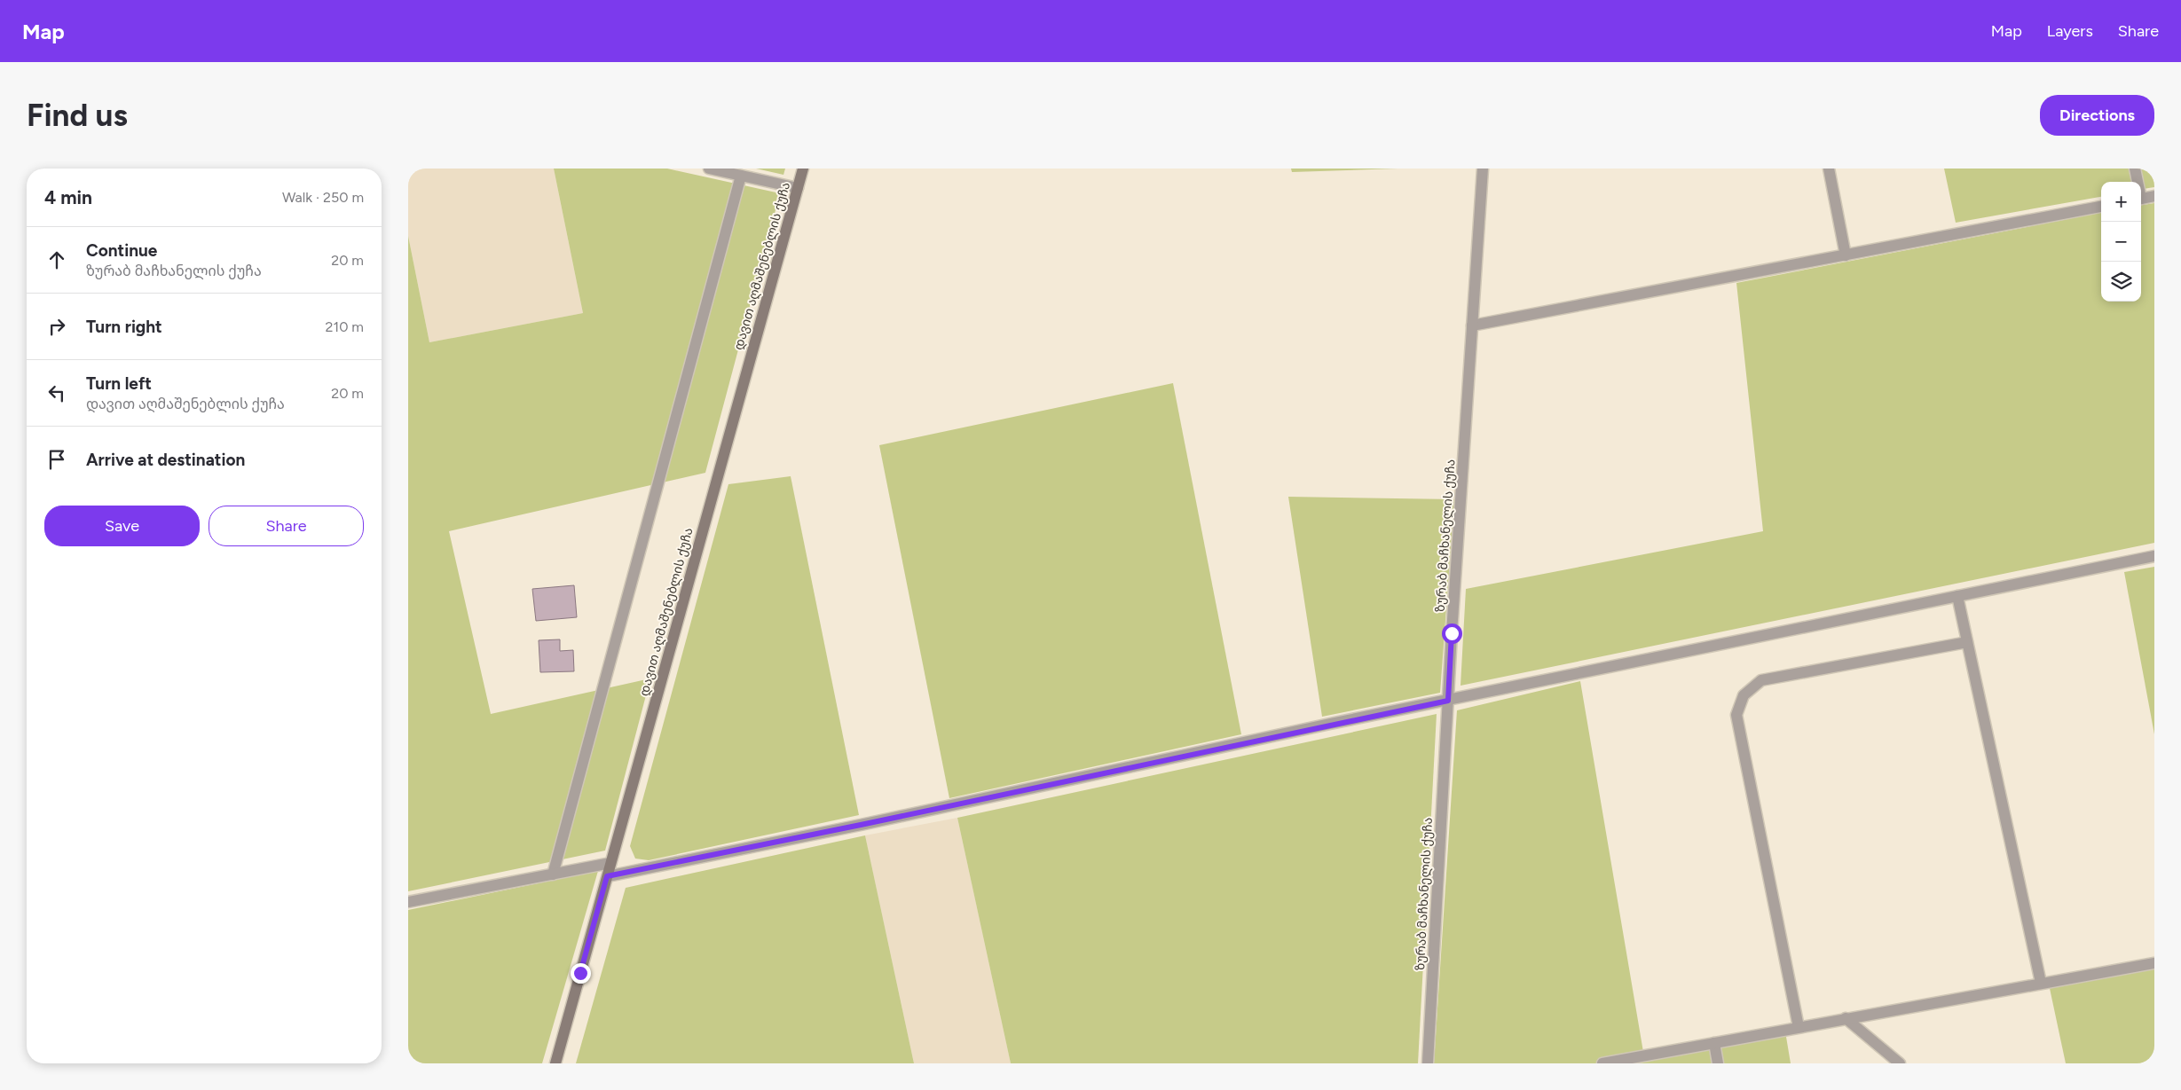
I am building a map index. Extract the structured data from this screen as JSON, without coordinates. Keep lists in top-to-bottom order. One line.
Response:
{"streets":{"street":["დავით აღმაშენებლის ქუჩა","ზურაბ მაჩხანელის ქუჩა"]},"page":{"header":"Map","nav":["Map","Layers","Share"],"buttons":["Directions",["Save","Share"]],"title":"Find us","heading":["4 min","Walk · 250 m"],"map_buttons":["+","−"],"list":[["Continue","ზურაბ მაჩხანელის ქუჩა","20 m"],["Turn right","210 m"],["Turn left","დავით აღმაშენებლის ქუჩა","20 m"],"Arrive at destination"]}}
